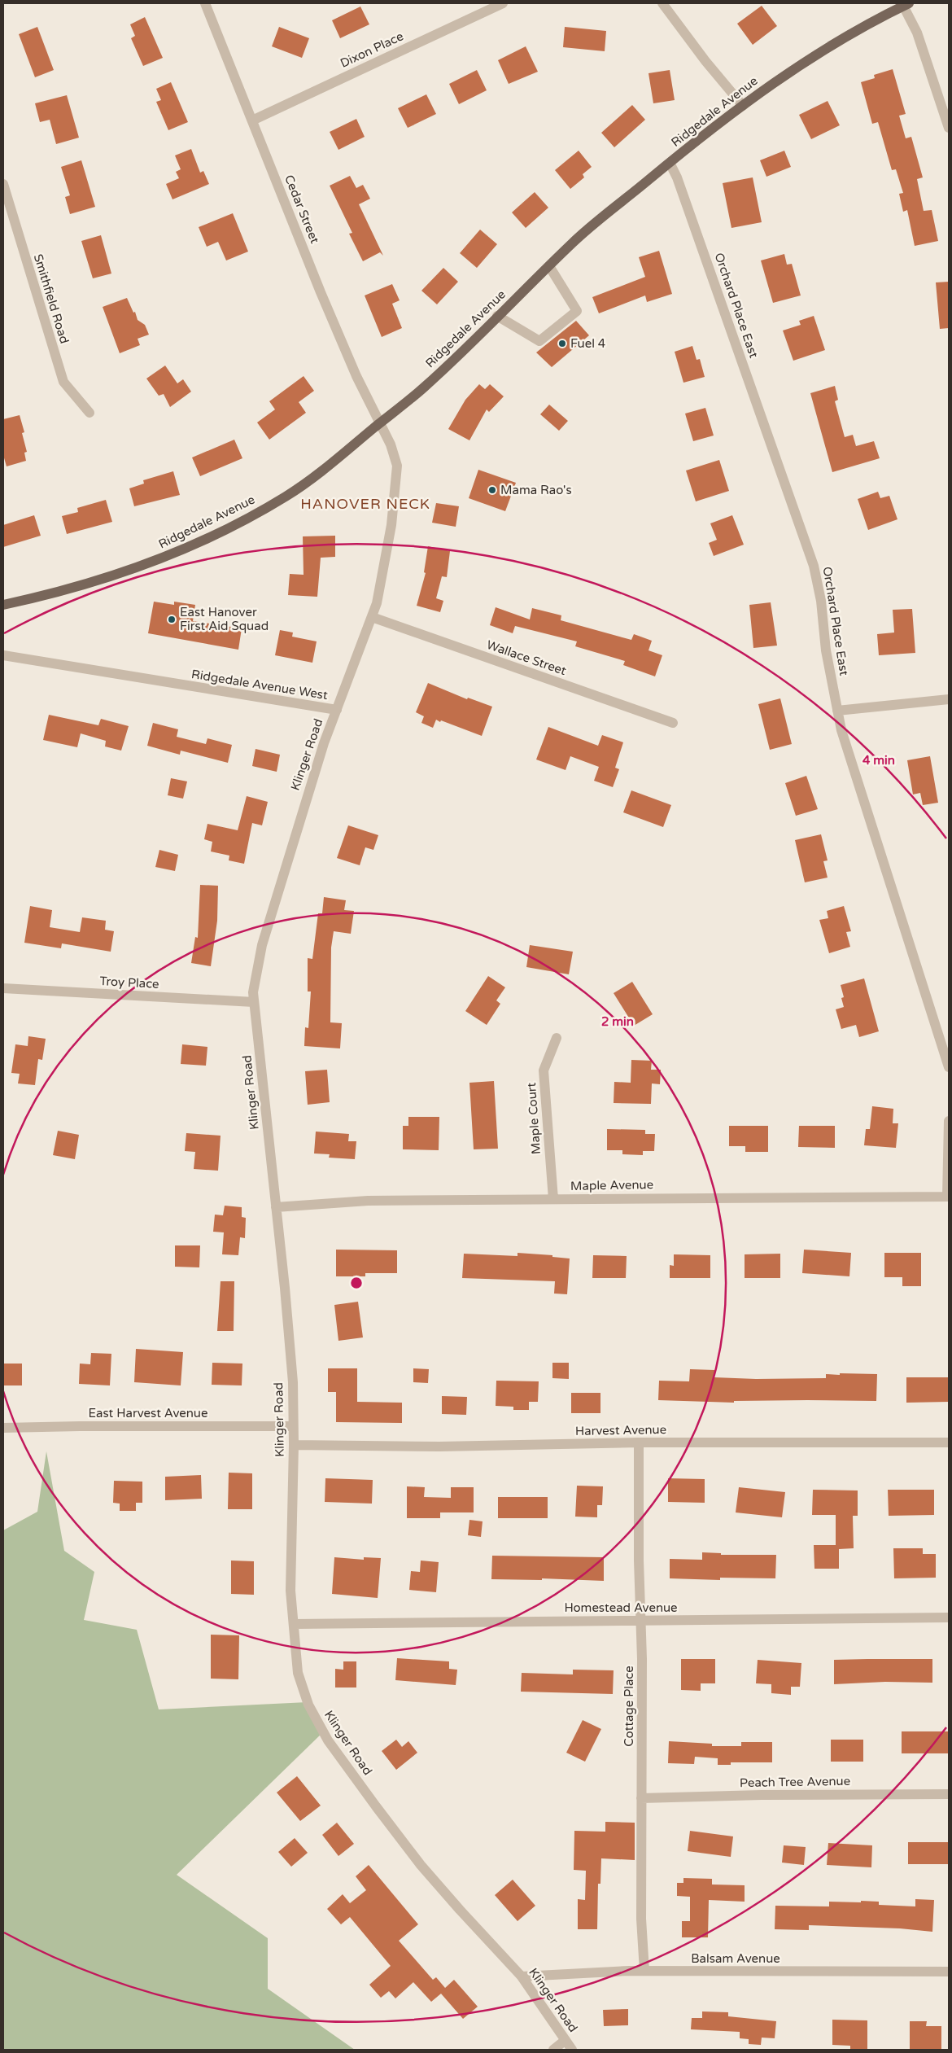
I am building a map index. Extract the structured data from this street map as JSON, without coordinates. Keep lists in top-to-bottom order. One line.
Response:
{"streets":{"main road":["Ridgedale Avenue"],"street":["Dixon Place","Cedar Street","Smithfield Road","Orchard Place East","Wallace Street","Ridgedale Avenue West","Klinger Road","Troy Place","Maple Court","Maple Avenue","East Harvest Avenue","Harvest Avenue","Homestead Avenue","Cottage Place","Peach Tree Avenue","Balsam Avenue"]},"crossings":[["Dixon Place","Cedar Street"],["Ridgedale Avenue","Cedar Street"],["Ridgedale Avenue","Orchard Place East"],["Ridgedale Avenue","Ridgedale Avenue West"],["Cedar Street","Ridgedale Avenue West"],["Wallace Street","Ridgedale Avenue West"],["Ridgedale Avenue West","Klinger Road"],["Klinger Road","Troy Place"],["Klinger Road","Maple Avenue"],["Klinger Road","East Harvest Avenue"],["Klinger Road","Harvest Avenue"],["Klinger Road","Homestead Avenue"],["Klinger Road","Balsam Avenue"],["Maple Court","Maple Avenue"],["Harvest Avenue","Cottage Place"],["Homestead Avenue","Cottage Place"],["Cottage Place","Peach Tree Avenue"],["Cottage Place","Balsam Avenue"]],"districts":["HANOVER NECK"],"places":["Fuel 4","Mama Rao's","East Hanover First Aid Squad"],"rings":["4 min","2 min"]}
